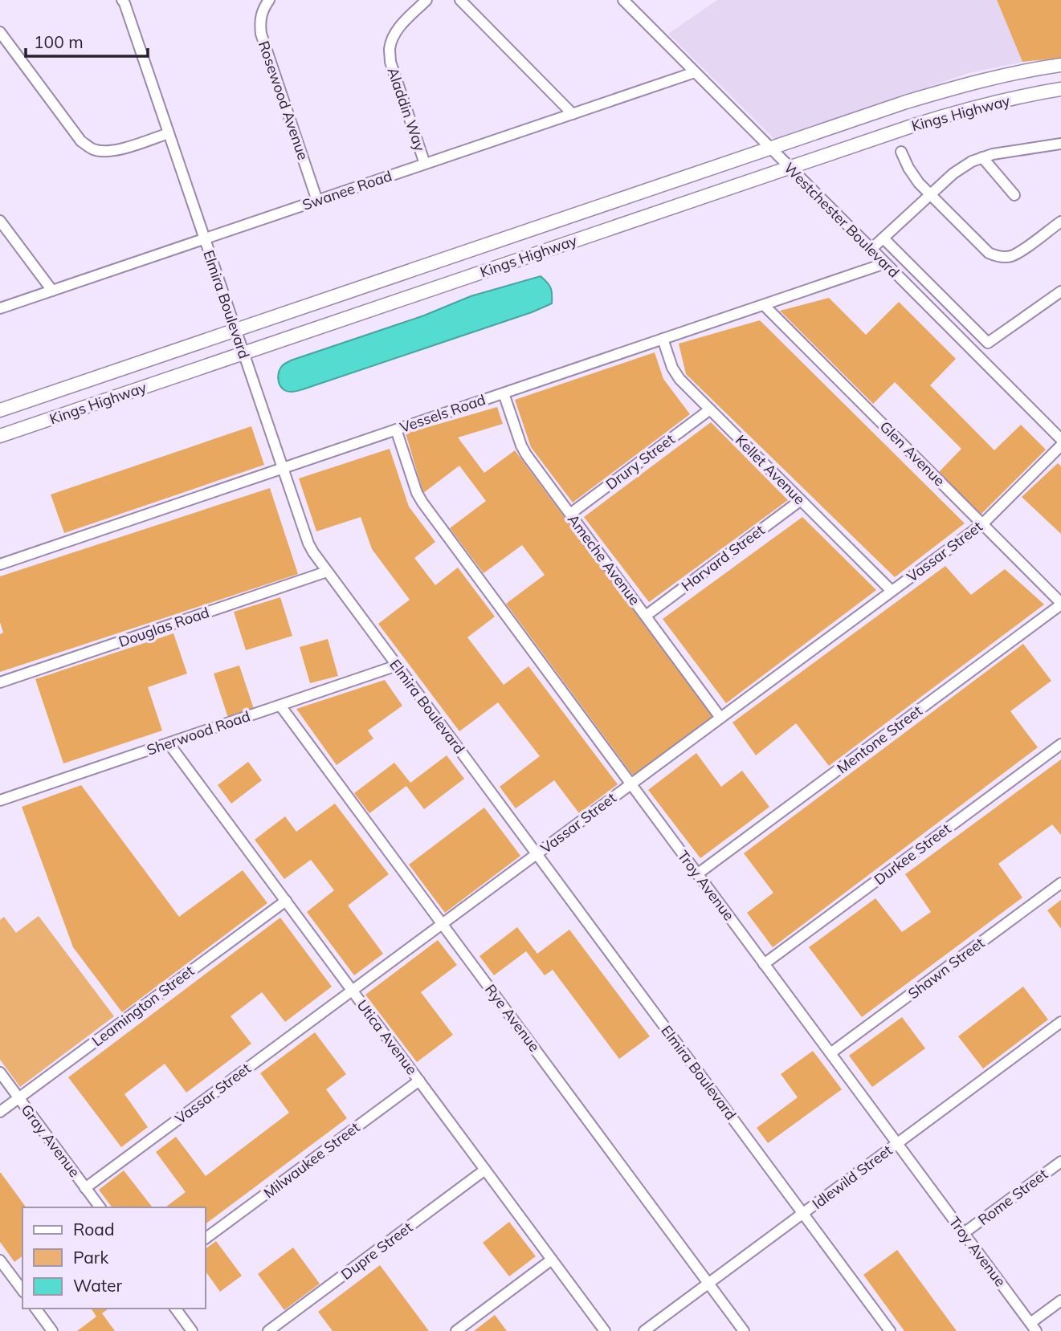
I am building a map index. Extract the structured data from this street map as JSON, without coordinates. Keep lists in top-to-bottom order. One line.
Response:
{"streets":{"main road":["Kings Highway"],"street":["Rosewood Avenue","Aladdin Way","Swanee Road","Westchester Boulevard","Elmira Boulevard","Vessels Road","Glen Avenue","Drury Street","Kellet Avenue","Vassar Street","Harvard Street","Ameche Avenue","Douglas Road","Sherwood Road","Mentone Street","Durkee Street","Troy Avenue","Shawn Street","Leamington Street","Rye Avenue","Utica Avenue","Gray Avenue","Milwaukee Street","Idlewild Street","Rome Street","Dupre Street"]},"crossings":[["Rosewood Avenue","Swanee Road"],["Aladdin Way","Swanee Road"],["Kings Highway","Westchester Boulevard"],["Kings Highway","Elmira Boulevard"],["Swanee Road","Westchester Boulevard"],["Swanee Road","Elmira Boulevard"],["Westchester Boulevard","Vessels Road"],["Elmira Boulevard","Vessels Road"],["Elmira Boulevard","Vassar Street"],["Elmira Boulevard","Douglas Road"],["Elmira Boulevard","Sherwood Road"],["Elmira Boulevard","Idlewild Street"],["Vessels Road","Glen Avenue"],["Vessels Road","Kellet Avenue"],["Vessels Road","Ameche Avenue"],["Vessels Road","Troy Avenue"],["Glen Avenue","Vassar Street"],["Glen Avenue","Mentone Street"],["Drury Street","Kellet Avenue"],["Drury Street","Ameche Avenue"],["Kellet Avenue","Vassar Street"],["Kellet Avenue","Harvard Street"],["Vassar Street","Ameche Avenue"],["Vassar Street","Troy Avenue"],["Vassar Street","Rye Avenue"],["Vassar Street","Utica Avenue"],["Vassar Street","Gray Avenue"],["Harvard Street","Ameche Avenue"],["Sherwood Road","Rye Avenue"],["Sherwood Road","Utica Avenue"],["Mentone Street","Troy Avenue"],["Durkee Street","Troy Avenue"],["Troy Avenue","Shawn Street"],["Troy Avenue","Idlewild Street"],["Troy Avenue","Rome Street"],["Leamington Street","Utica Avenue"],["Leamington Street","Gray Avenue"],["Rye Avenue","Idlewild Street"],["Utica Avenue","Milwaukee Street"],["Utica Avenue","Dupre Street"]],"legend":["Road","Park","Water"],"scale_bar":"100 m"}
